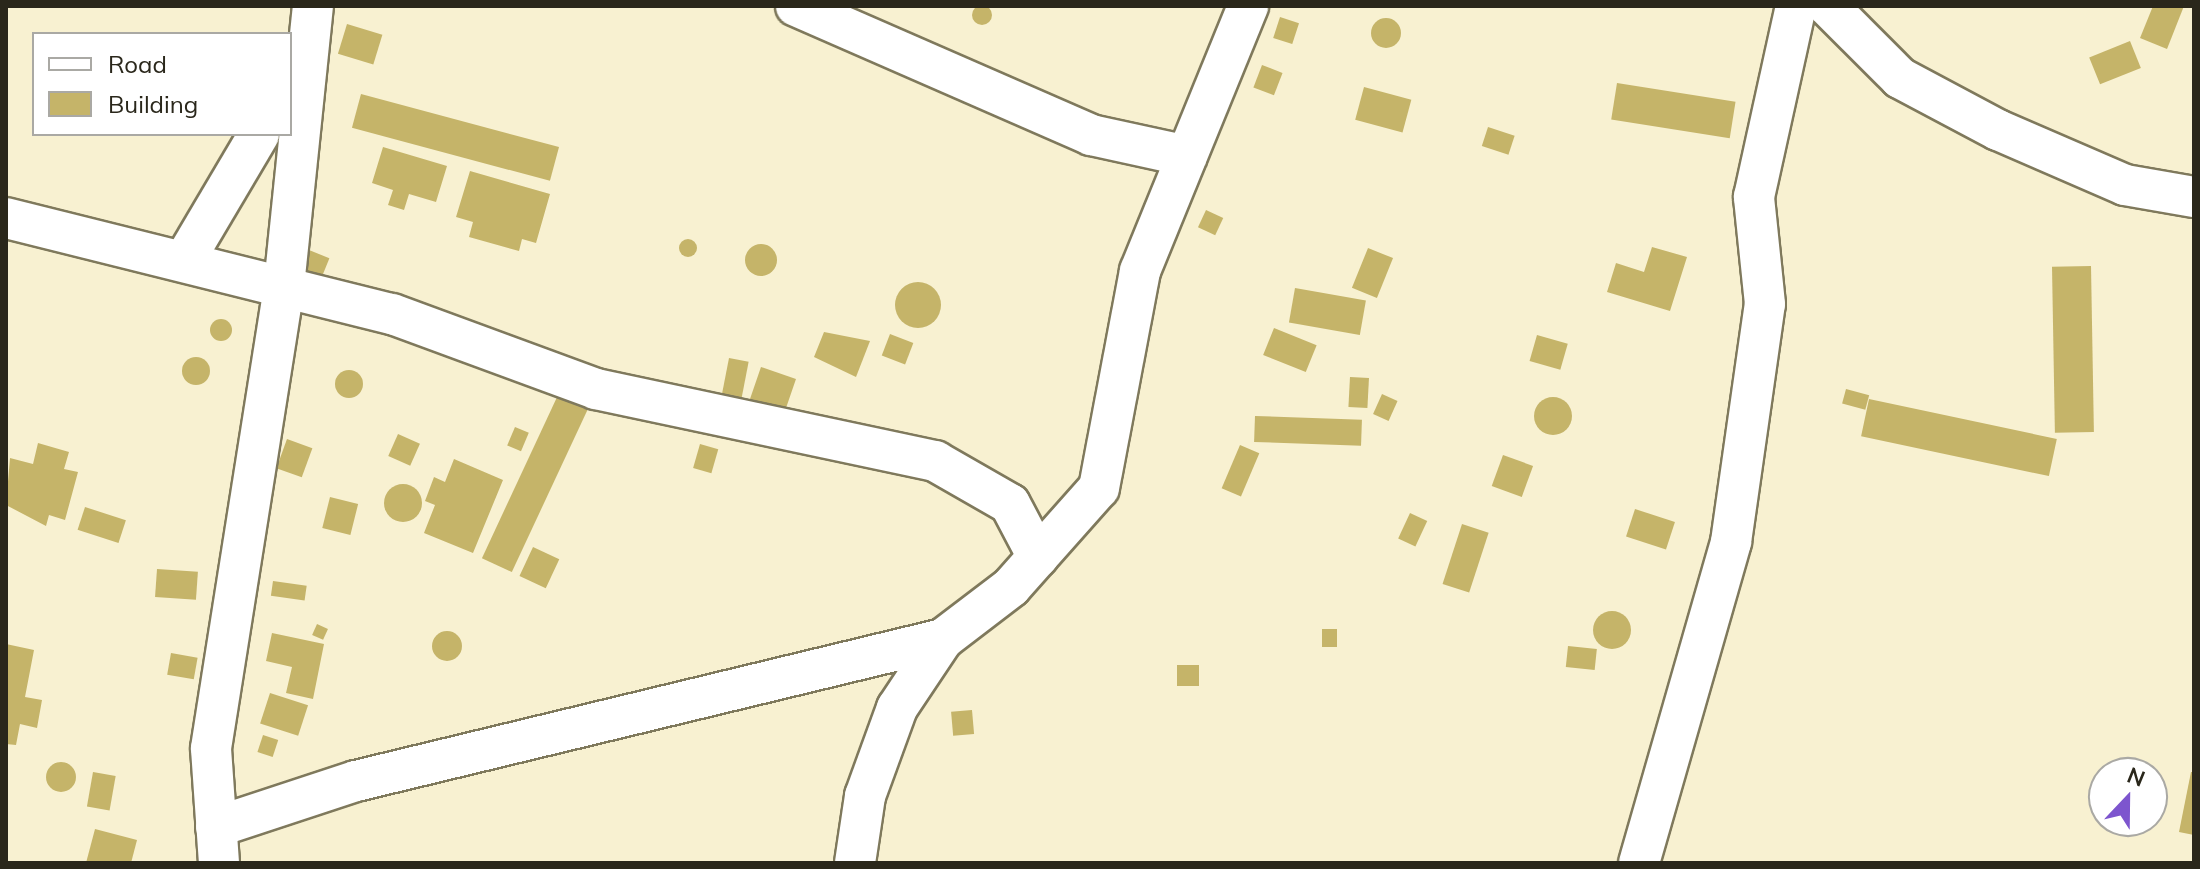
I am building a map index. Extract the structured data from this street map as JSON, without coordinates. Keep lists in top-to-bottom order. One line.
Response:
{"legend":["Road","Building"],"north":"top"}
